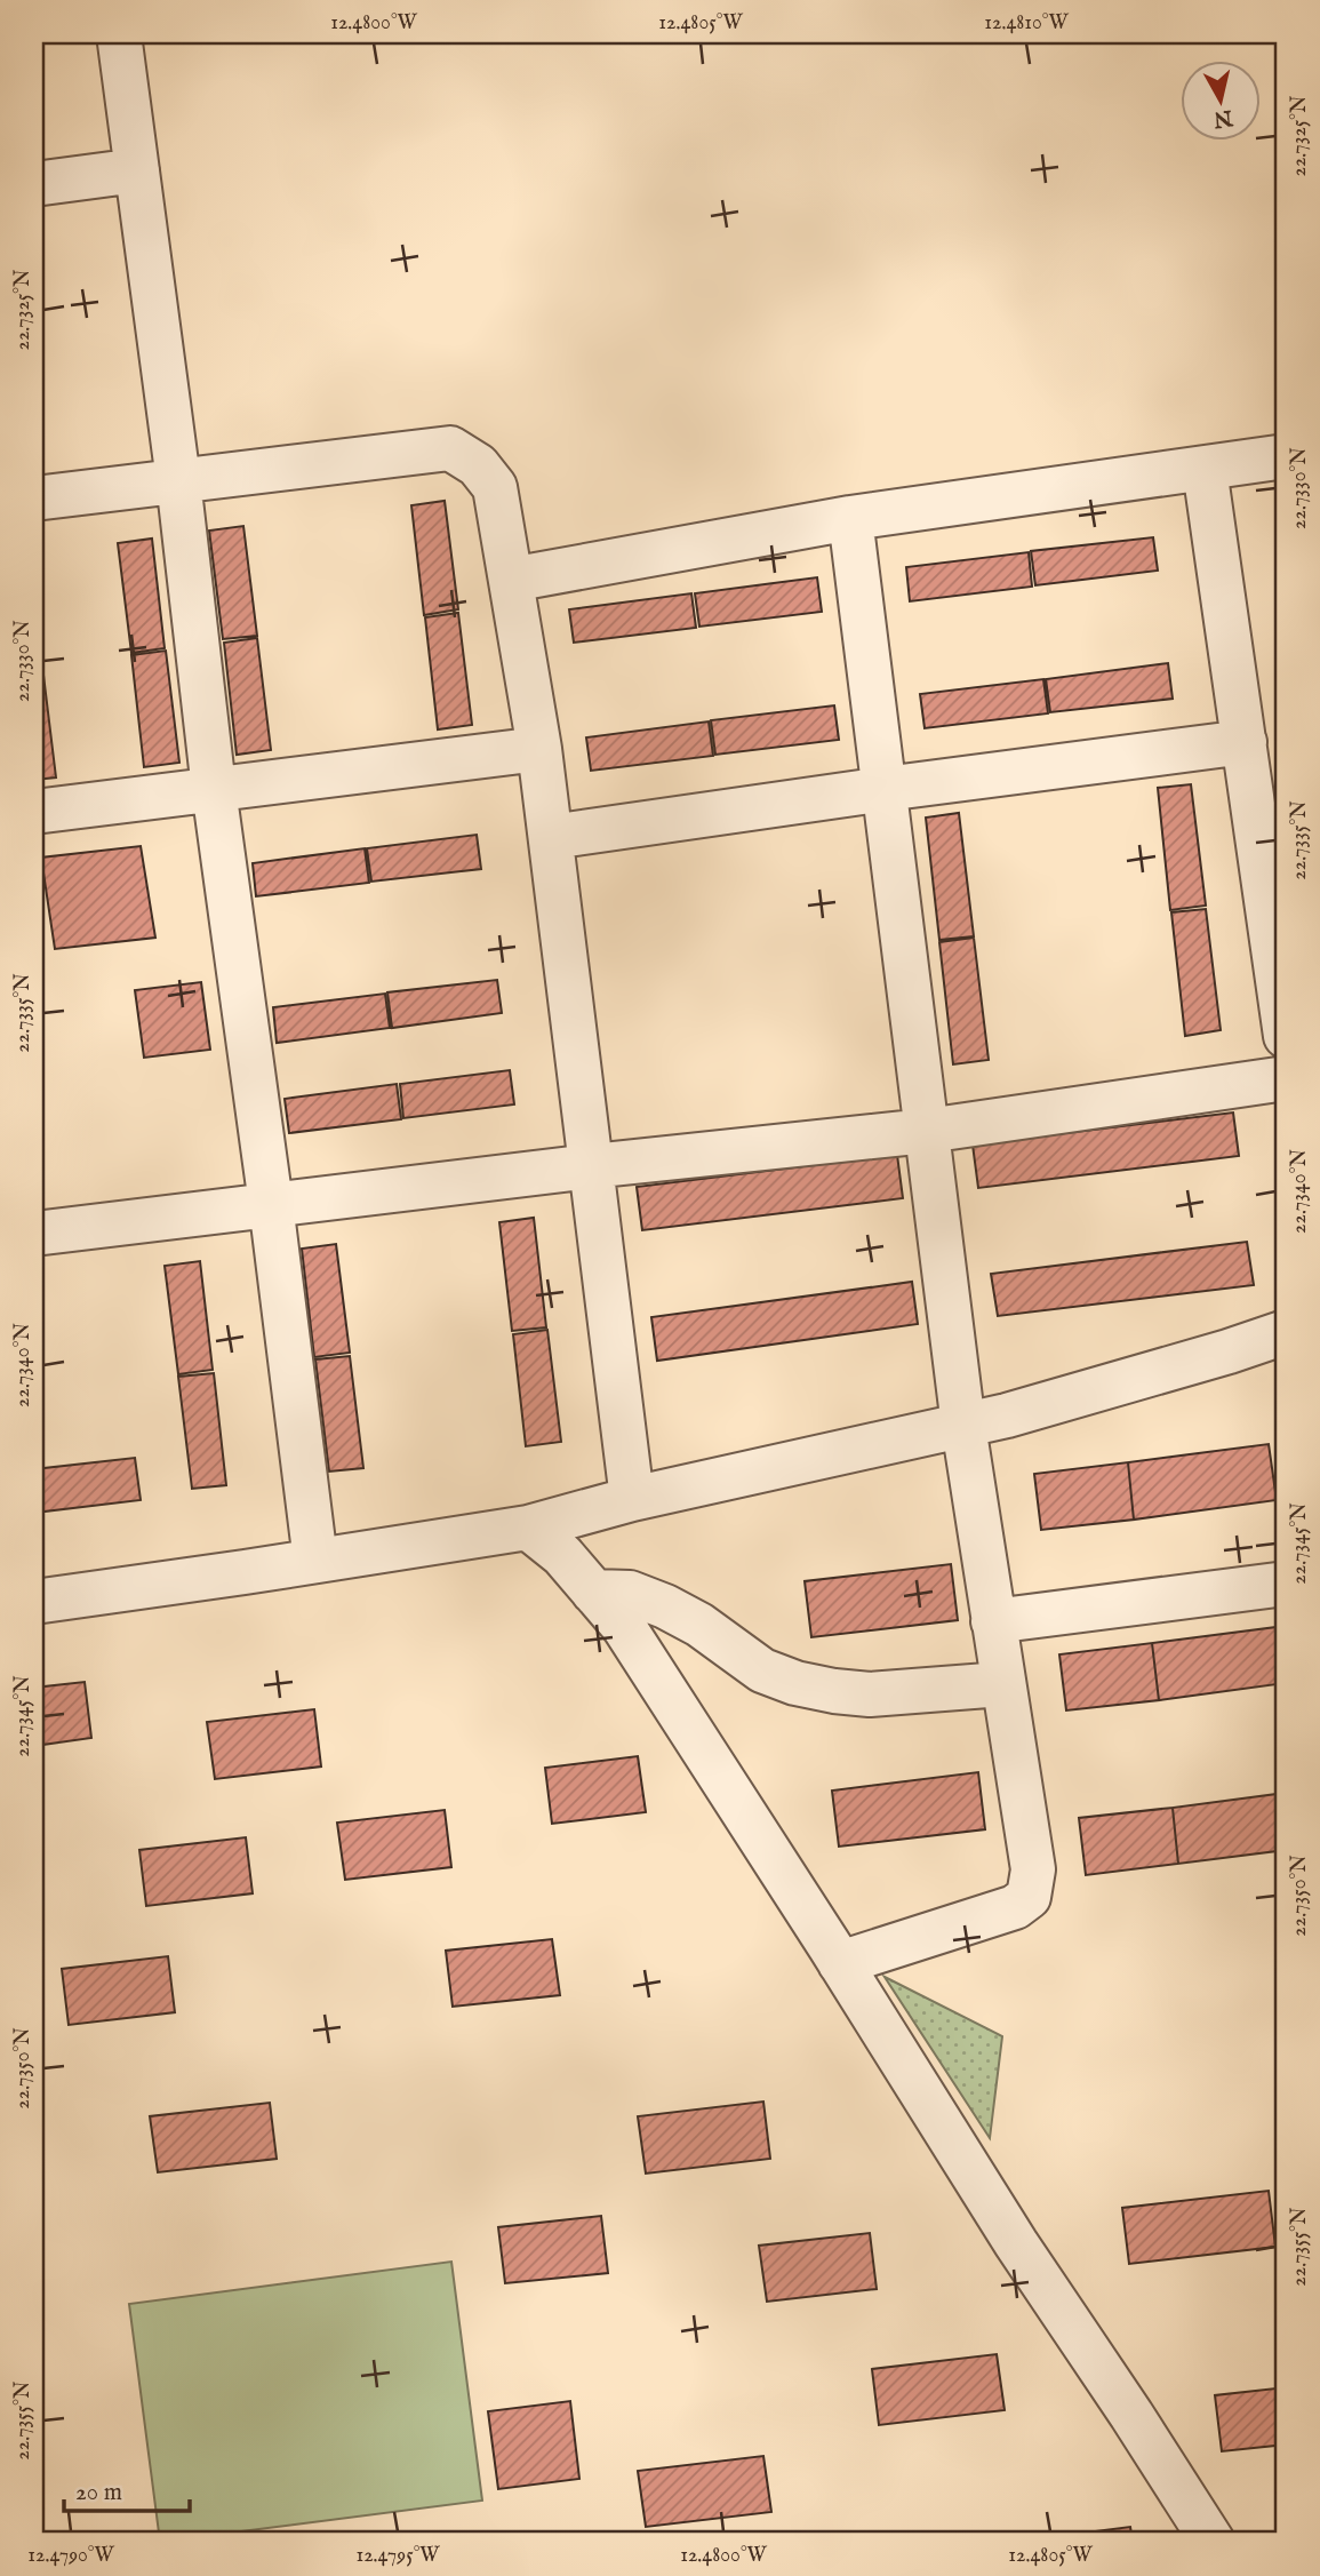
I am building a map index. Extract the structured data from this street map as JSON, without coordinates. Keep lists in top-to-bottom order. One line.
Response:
{"scale_bar":"20 m","north":"bottom","coordinates":["12.4800°W","12.4805°W","12.4810°W","22.7325°N","22.7330°N","22.7335°N","22.7340°N","22.7345°N","22.7350°N","22.7355°N","12.4790°W","12.4795°W"]}
